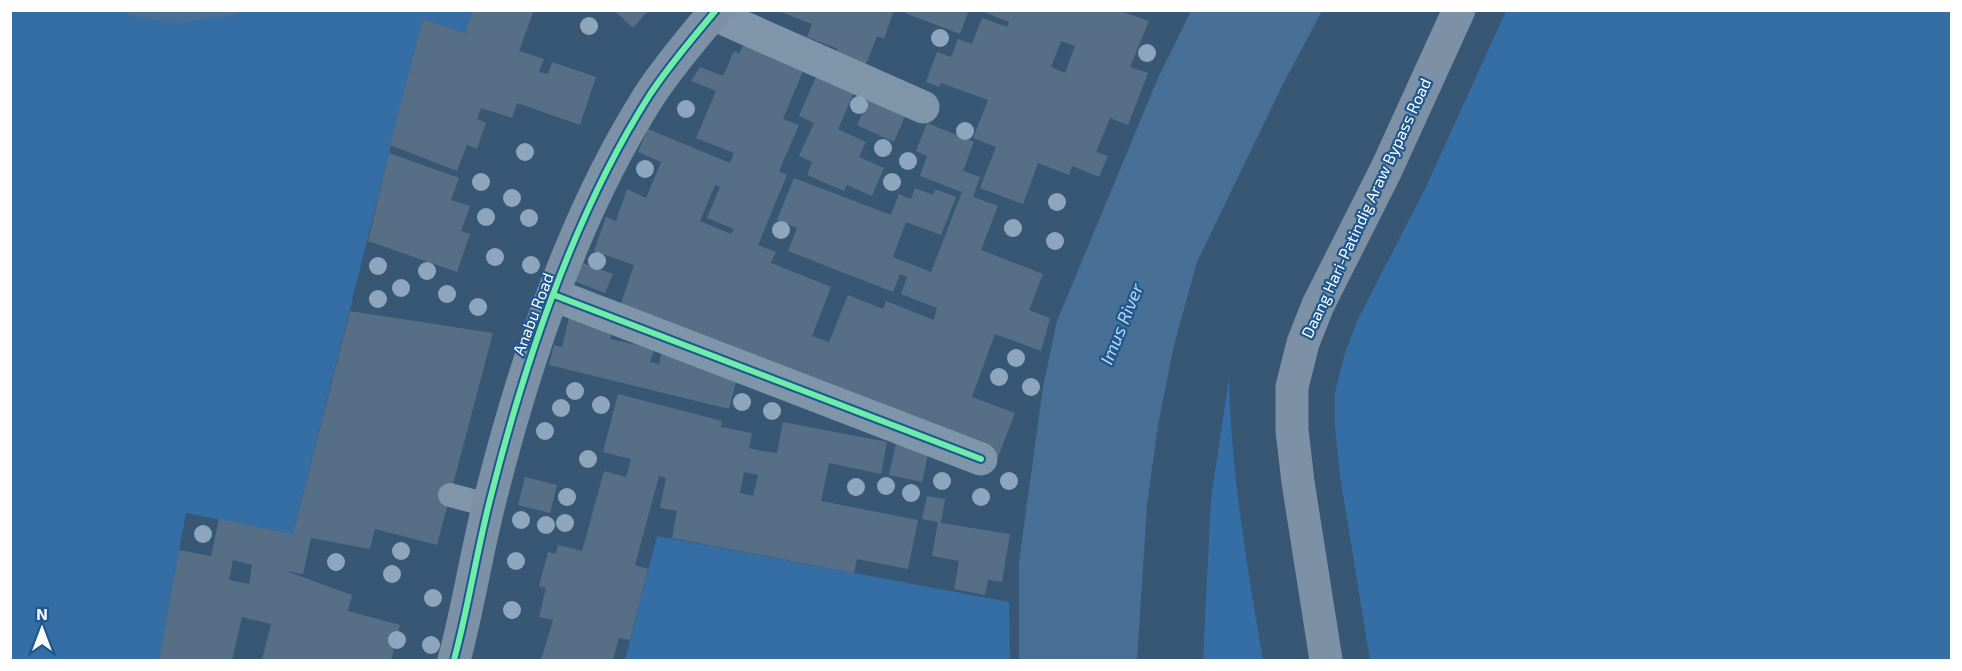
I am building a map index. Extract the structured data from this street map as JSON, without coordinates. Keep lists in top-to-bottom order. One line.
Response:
{"streets":{"street":["Daang Hari-Patindig Araw Bypass Road","Anabu Road"]},"water":["Imus River"],"north":"top"}
